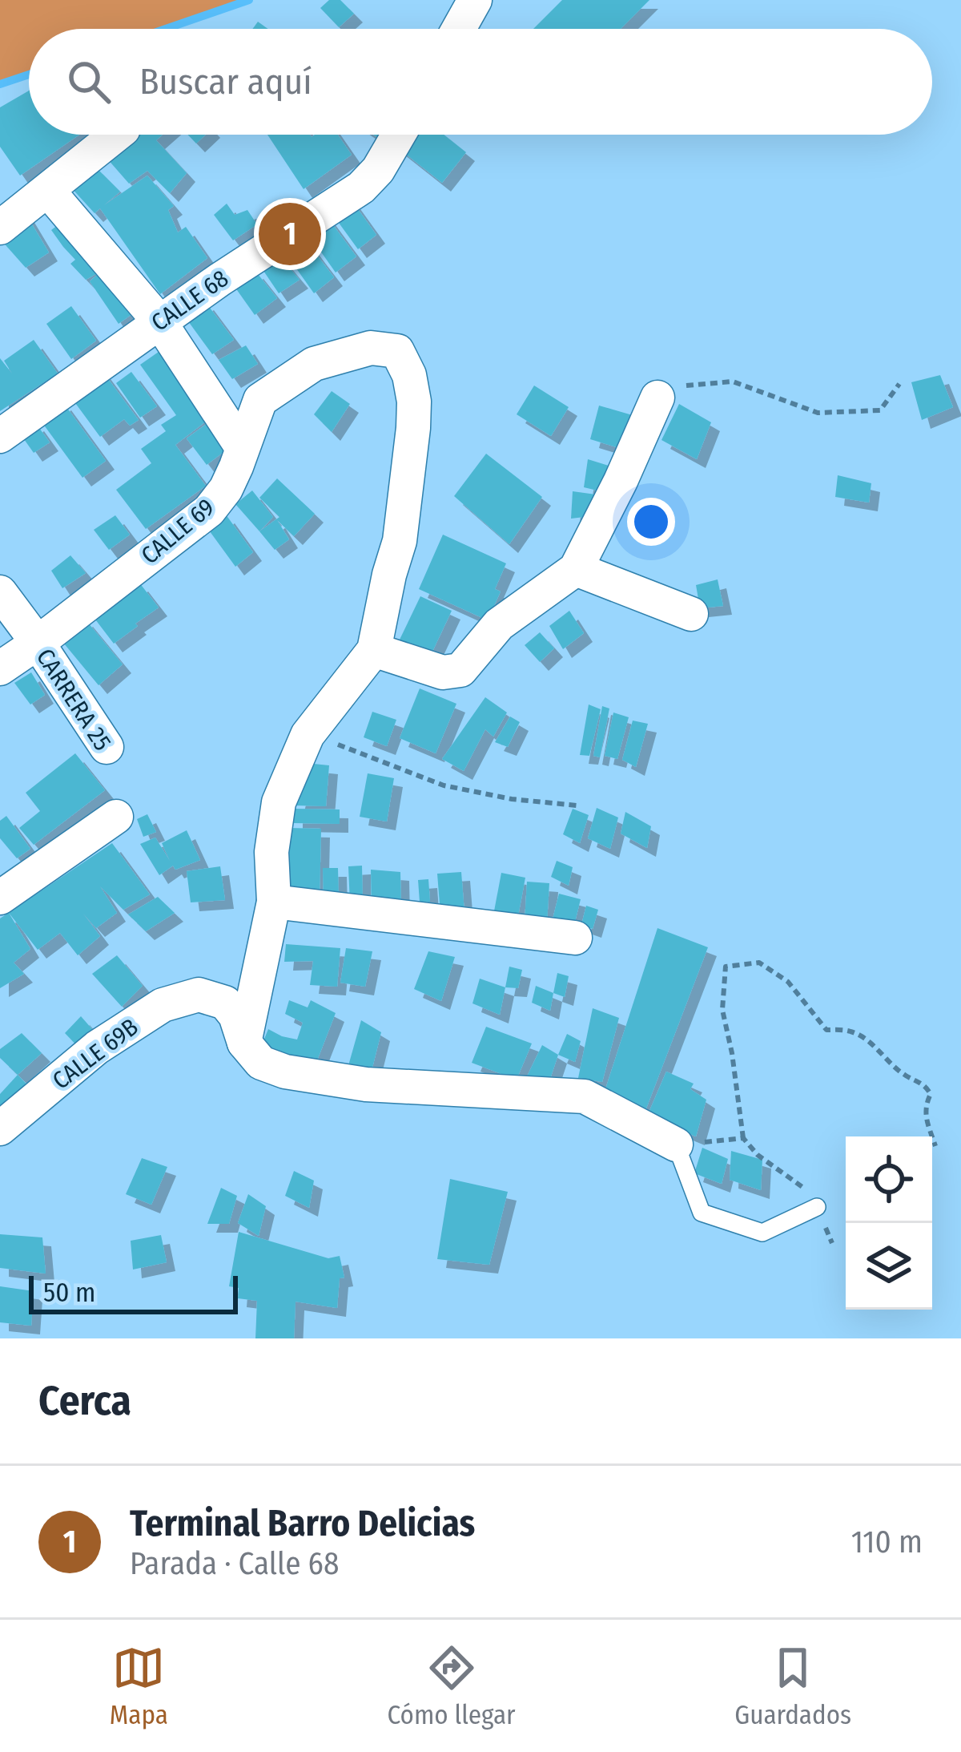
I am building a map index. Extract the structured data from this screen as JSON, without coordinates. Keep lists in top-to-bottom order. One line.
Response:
{"streets":{"street":["CALLE 68","CALLE 69","CARRERA 25","CALLE 69B"]},"crossings":[["CALLE 69","CARRERA 25"]],"scale_bar":"50 m","page":{"search":"Buscar aquí","pins":"1","scale":"50 m","heading":"Cerca","list":[{"mark":"1","name":"Terminal Barro Delicias","note":"Parada · Calle 68","value":"110 m"}],"nav":["Mapa","Cómo llegar","Guardados"]}}
